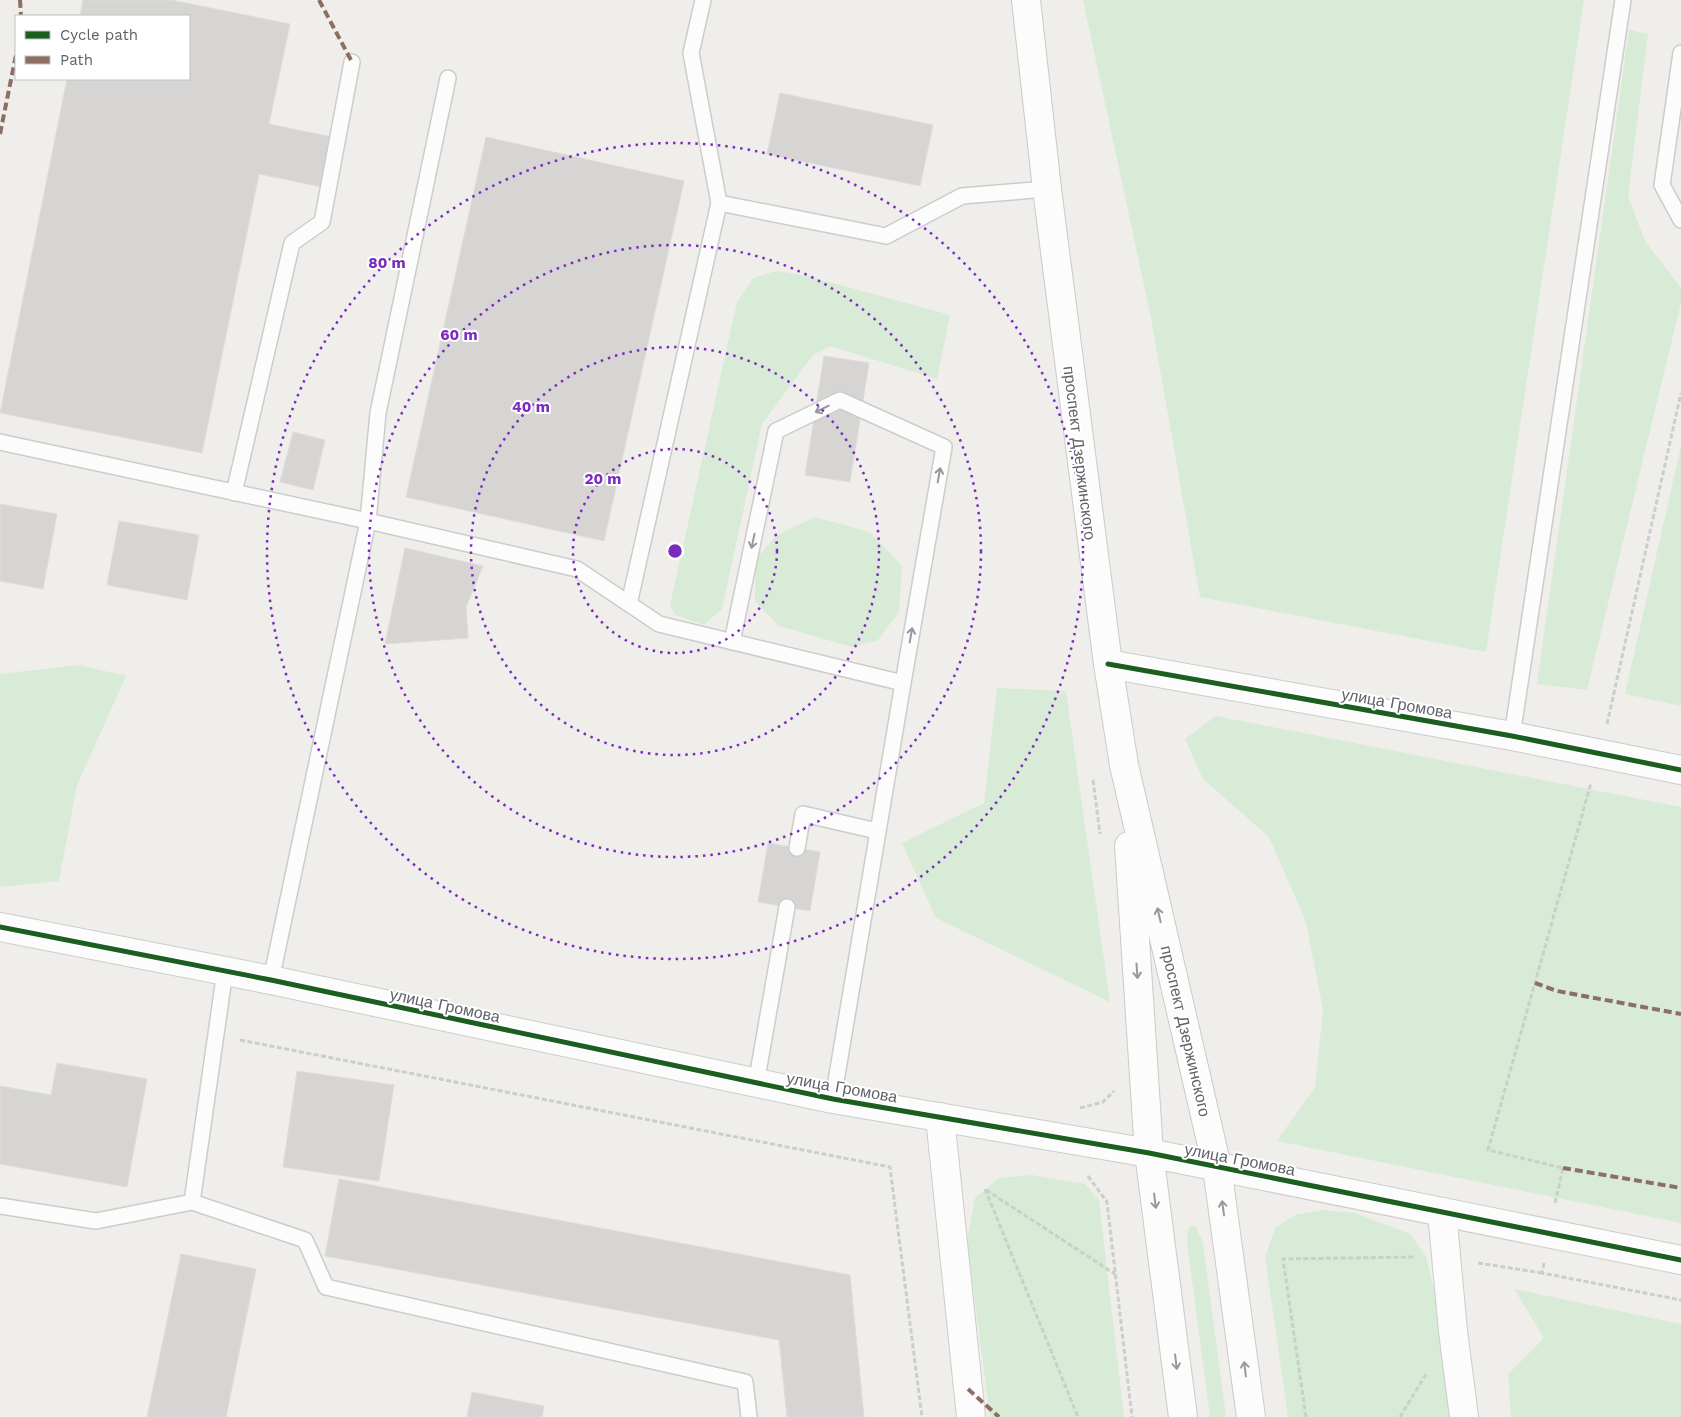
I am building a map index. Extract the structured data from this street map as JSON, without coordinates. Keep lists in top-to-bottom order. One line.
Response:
{"streets":{"street":["проспект Дзержинского","улица Громова"]},"crossings":[["проспект Дзержинского","улица Громова"]],"legend":["Cycle path","Path"],"rings":["80 m","60 m","40 m","20 m"]}
